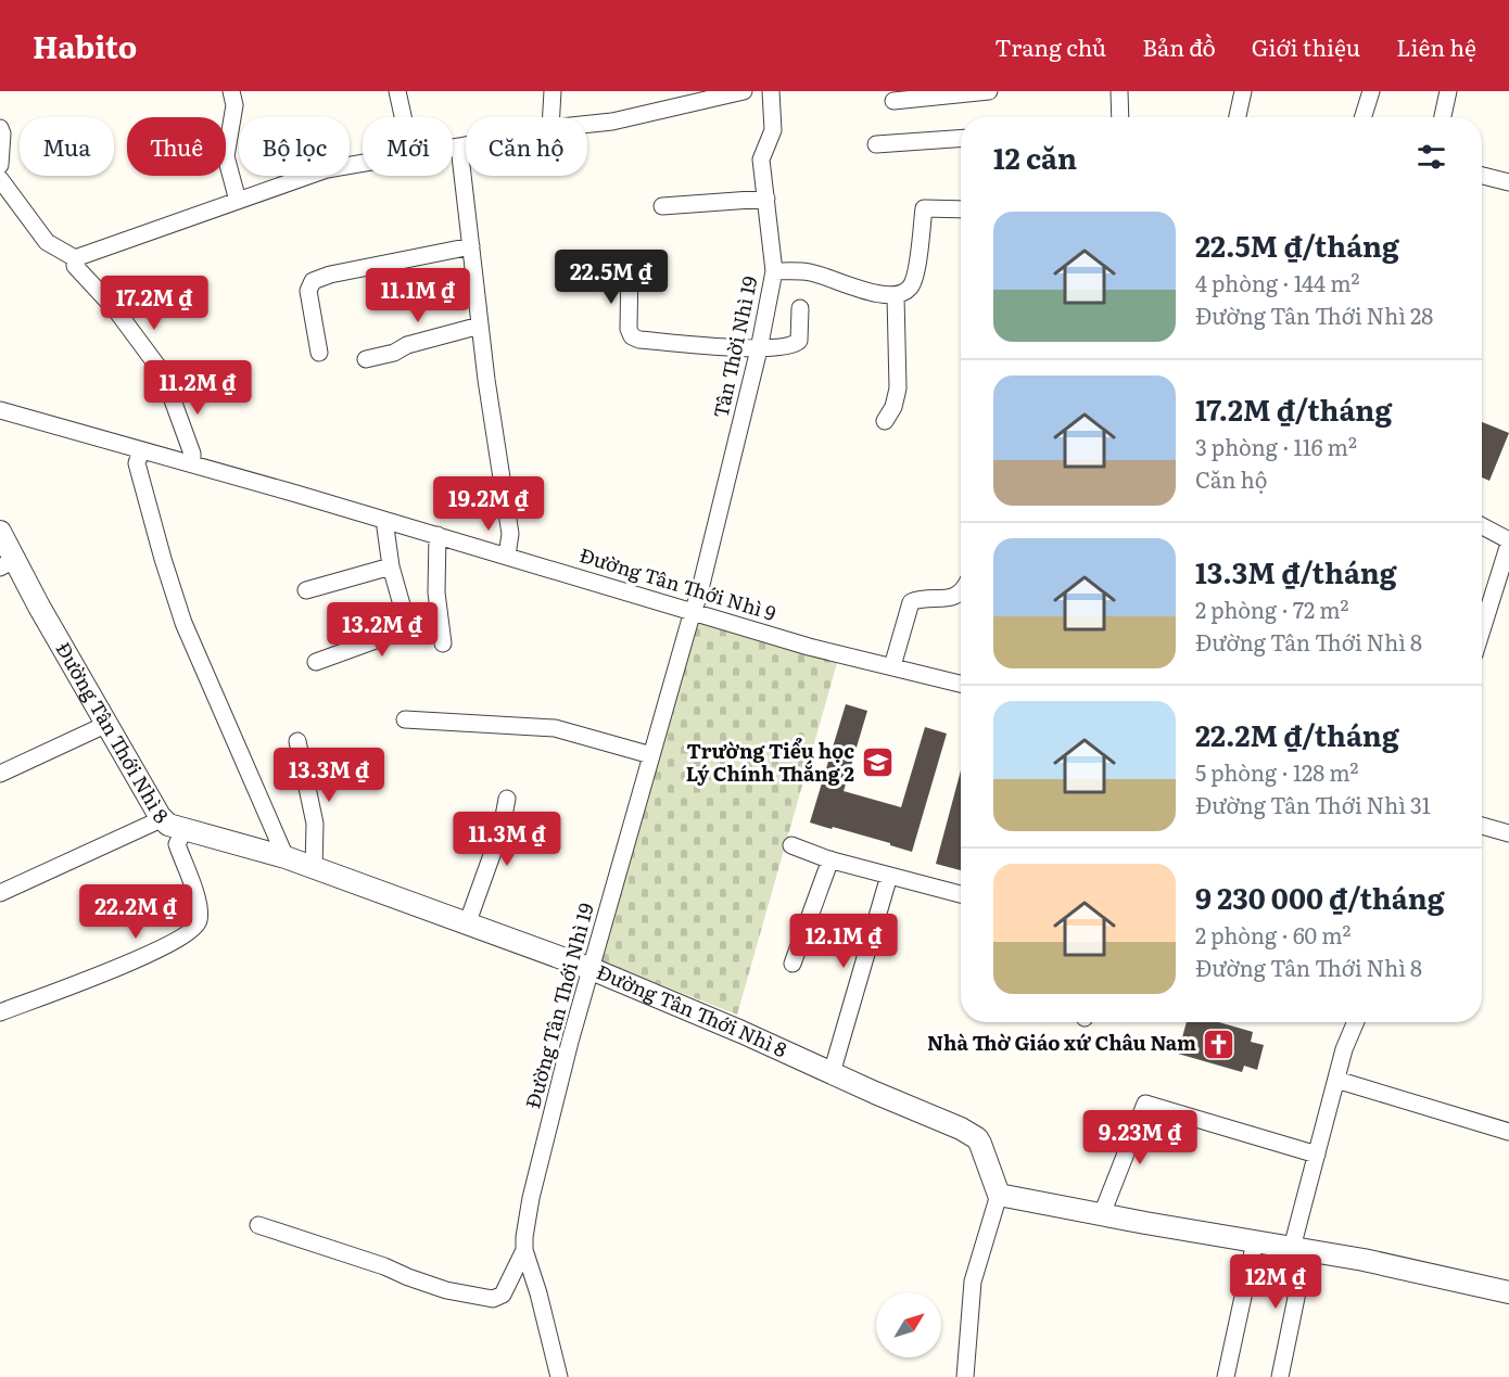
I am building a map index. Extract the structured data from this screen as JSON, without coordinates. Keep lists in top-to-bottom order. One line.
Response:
{"streets":{"street":["Tân Thời Nhì 19","Đường Tân Thới Nhì 9","Đường Tân Thới Nhì 8","Đường Tân Thới Nhì 19"]},"crossings":[["Tân Thời Nhì 19","Đường Tân Thới Nhì 9"],["Tân Thời Nhì 19","Đường Tân Thới Nhì 19"],["Đường Tân Thới Nhì 9","Đường Tân Thới Nhì 19"],["Đường Tân Thới Nhì 8","Đường Tân Thới Nhì 19"]],"places":{"school or university":["Trường Tiểu học Lý Chính Thắng 2"],"church":["Nhà Thờ Giáo xứ Châu Nam"]},"north":"top right","page":{"header":"Habito","nav":["Trang chủ","Bản đồ","Giới thiệu","Liên hệ"],"chip":["Mua","Thuê","Bộ lọc","Mới","Căn hộ"],"heading":"12 căn","list":[{"name":"22.5M ₫/tháng","note":"4 phòng · 144 m² · Đường Tân Thới Nhì 28"},{"name":"17.2M ₫/tháng","note":"3 phòng · 116 m² · Căn hộ"},{"name":"13.3M ₫/tháng","note":"2 phòng · 72 m² · Đường Tân Thới Nhì 8"},{"name":"22.2M ₫/tháng","note":"5 phòng · 128 m² · Đường Tân Thới Nhì 31"},{"name":"9 230 000 ₫/tháng","note":"2 phòng · 60 m² · Đường Tân Thới Nhì 8"}],"price":["22.5M ₫","11.1M ₫","17.2M ₫","11.2M ₫","19.2M ₫","13.2M ₫","13.3M ₫","11.3M ₫","22.2M ₫","12.1M ₫","9.23M ₫","12M ₫"]}}
